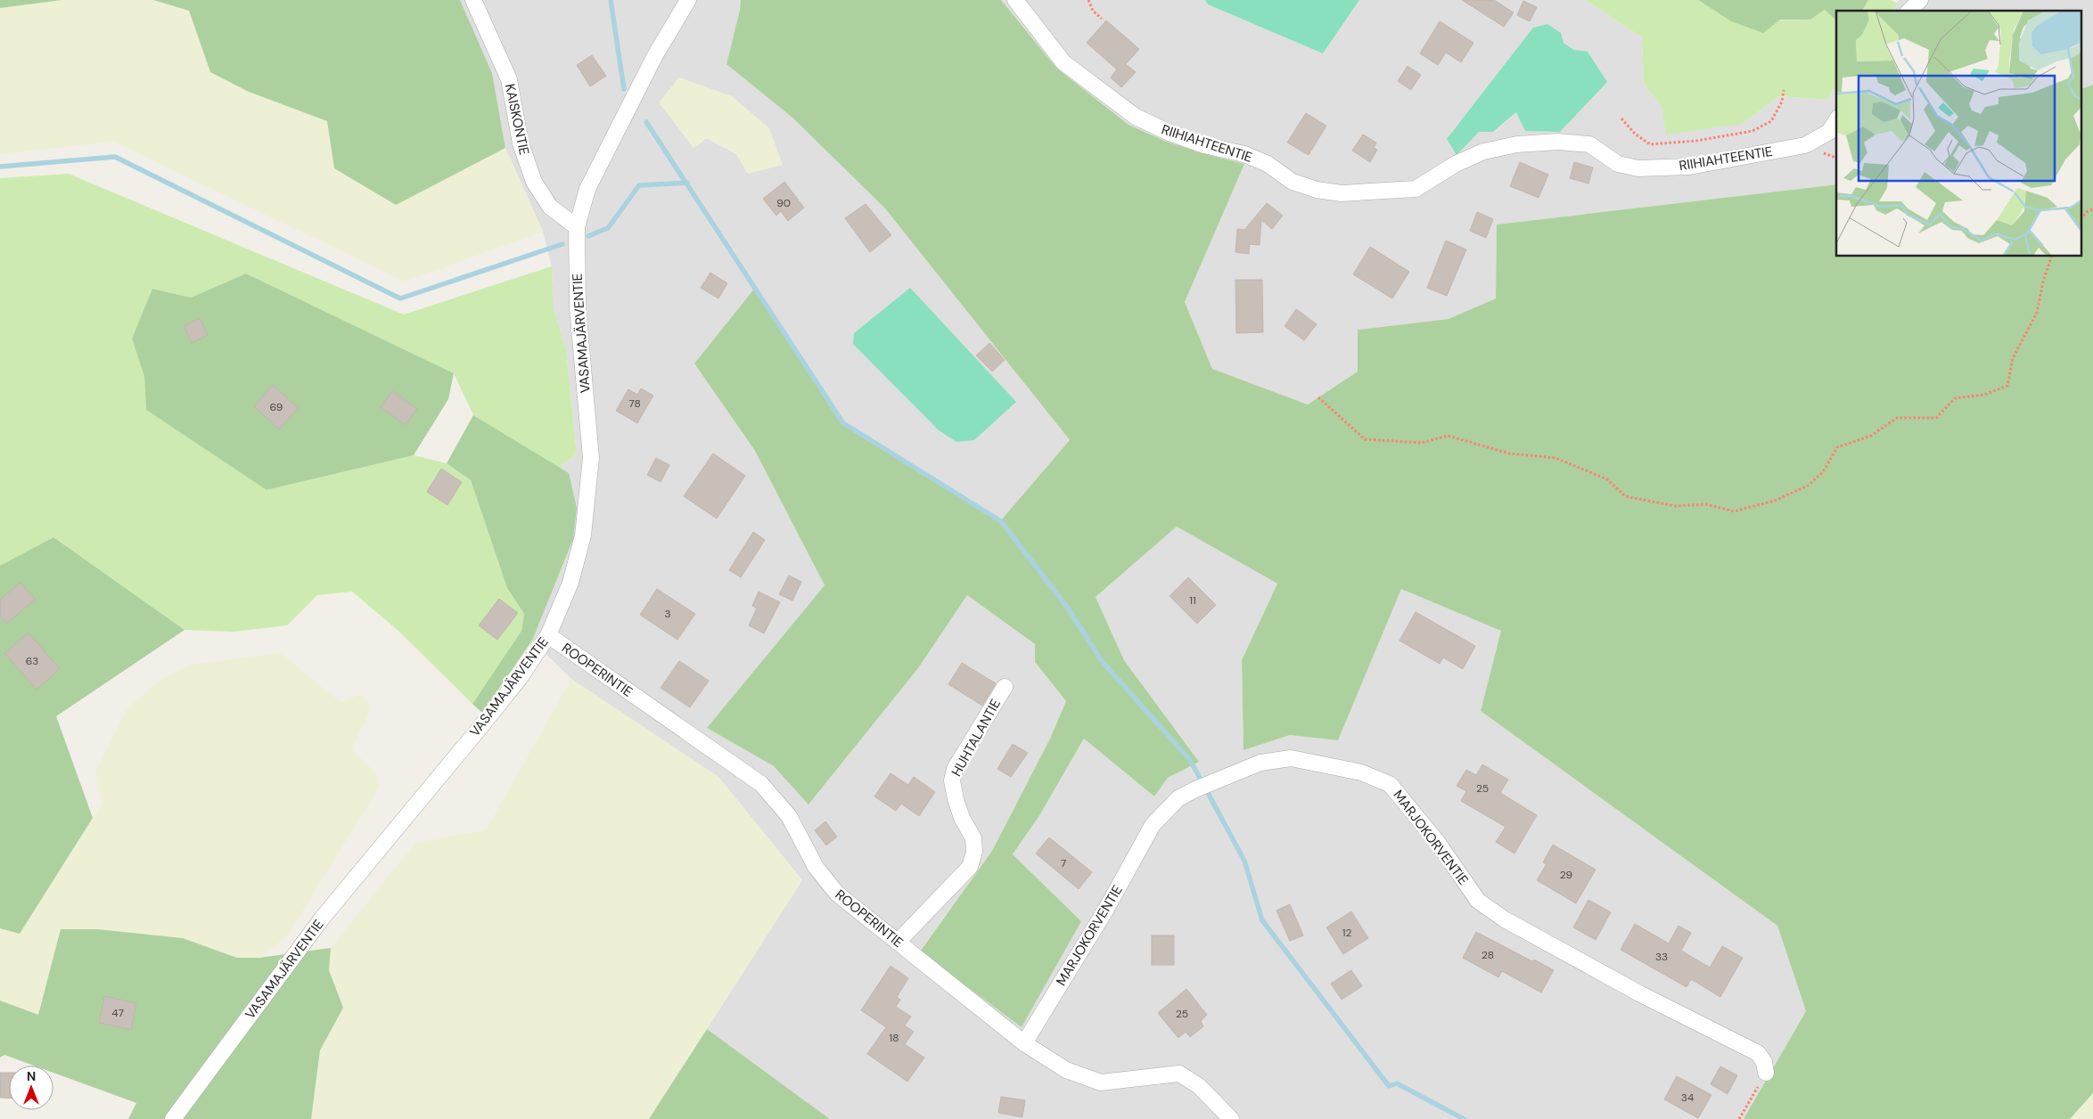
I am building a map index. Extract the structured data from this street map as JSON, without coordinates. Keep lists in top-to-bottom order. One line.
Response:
{"streets":{"street":["KAISKONTIE","RIIHIAHTEENTIE","VASAMAJÄRVENTIE","ROOPERINTIE","HUHTALANTIE","MARJOKORVENTIE"]},"crossings":[["KAISKONTIE","VASAMAJÄRVENTIE"],["VASAMAJÄRVENTIE","ROOPERINTIE"],["ROOPERINTIE","HUHTALANTIE"],["ROOPERINTIE","MARJOKORVENTIE"]],"house_numbers":["90","78","69","11","3","63","25","7","29","12","28","33","47","25","18","34"],"north":"top"}
